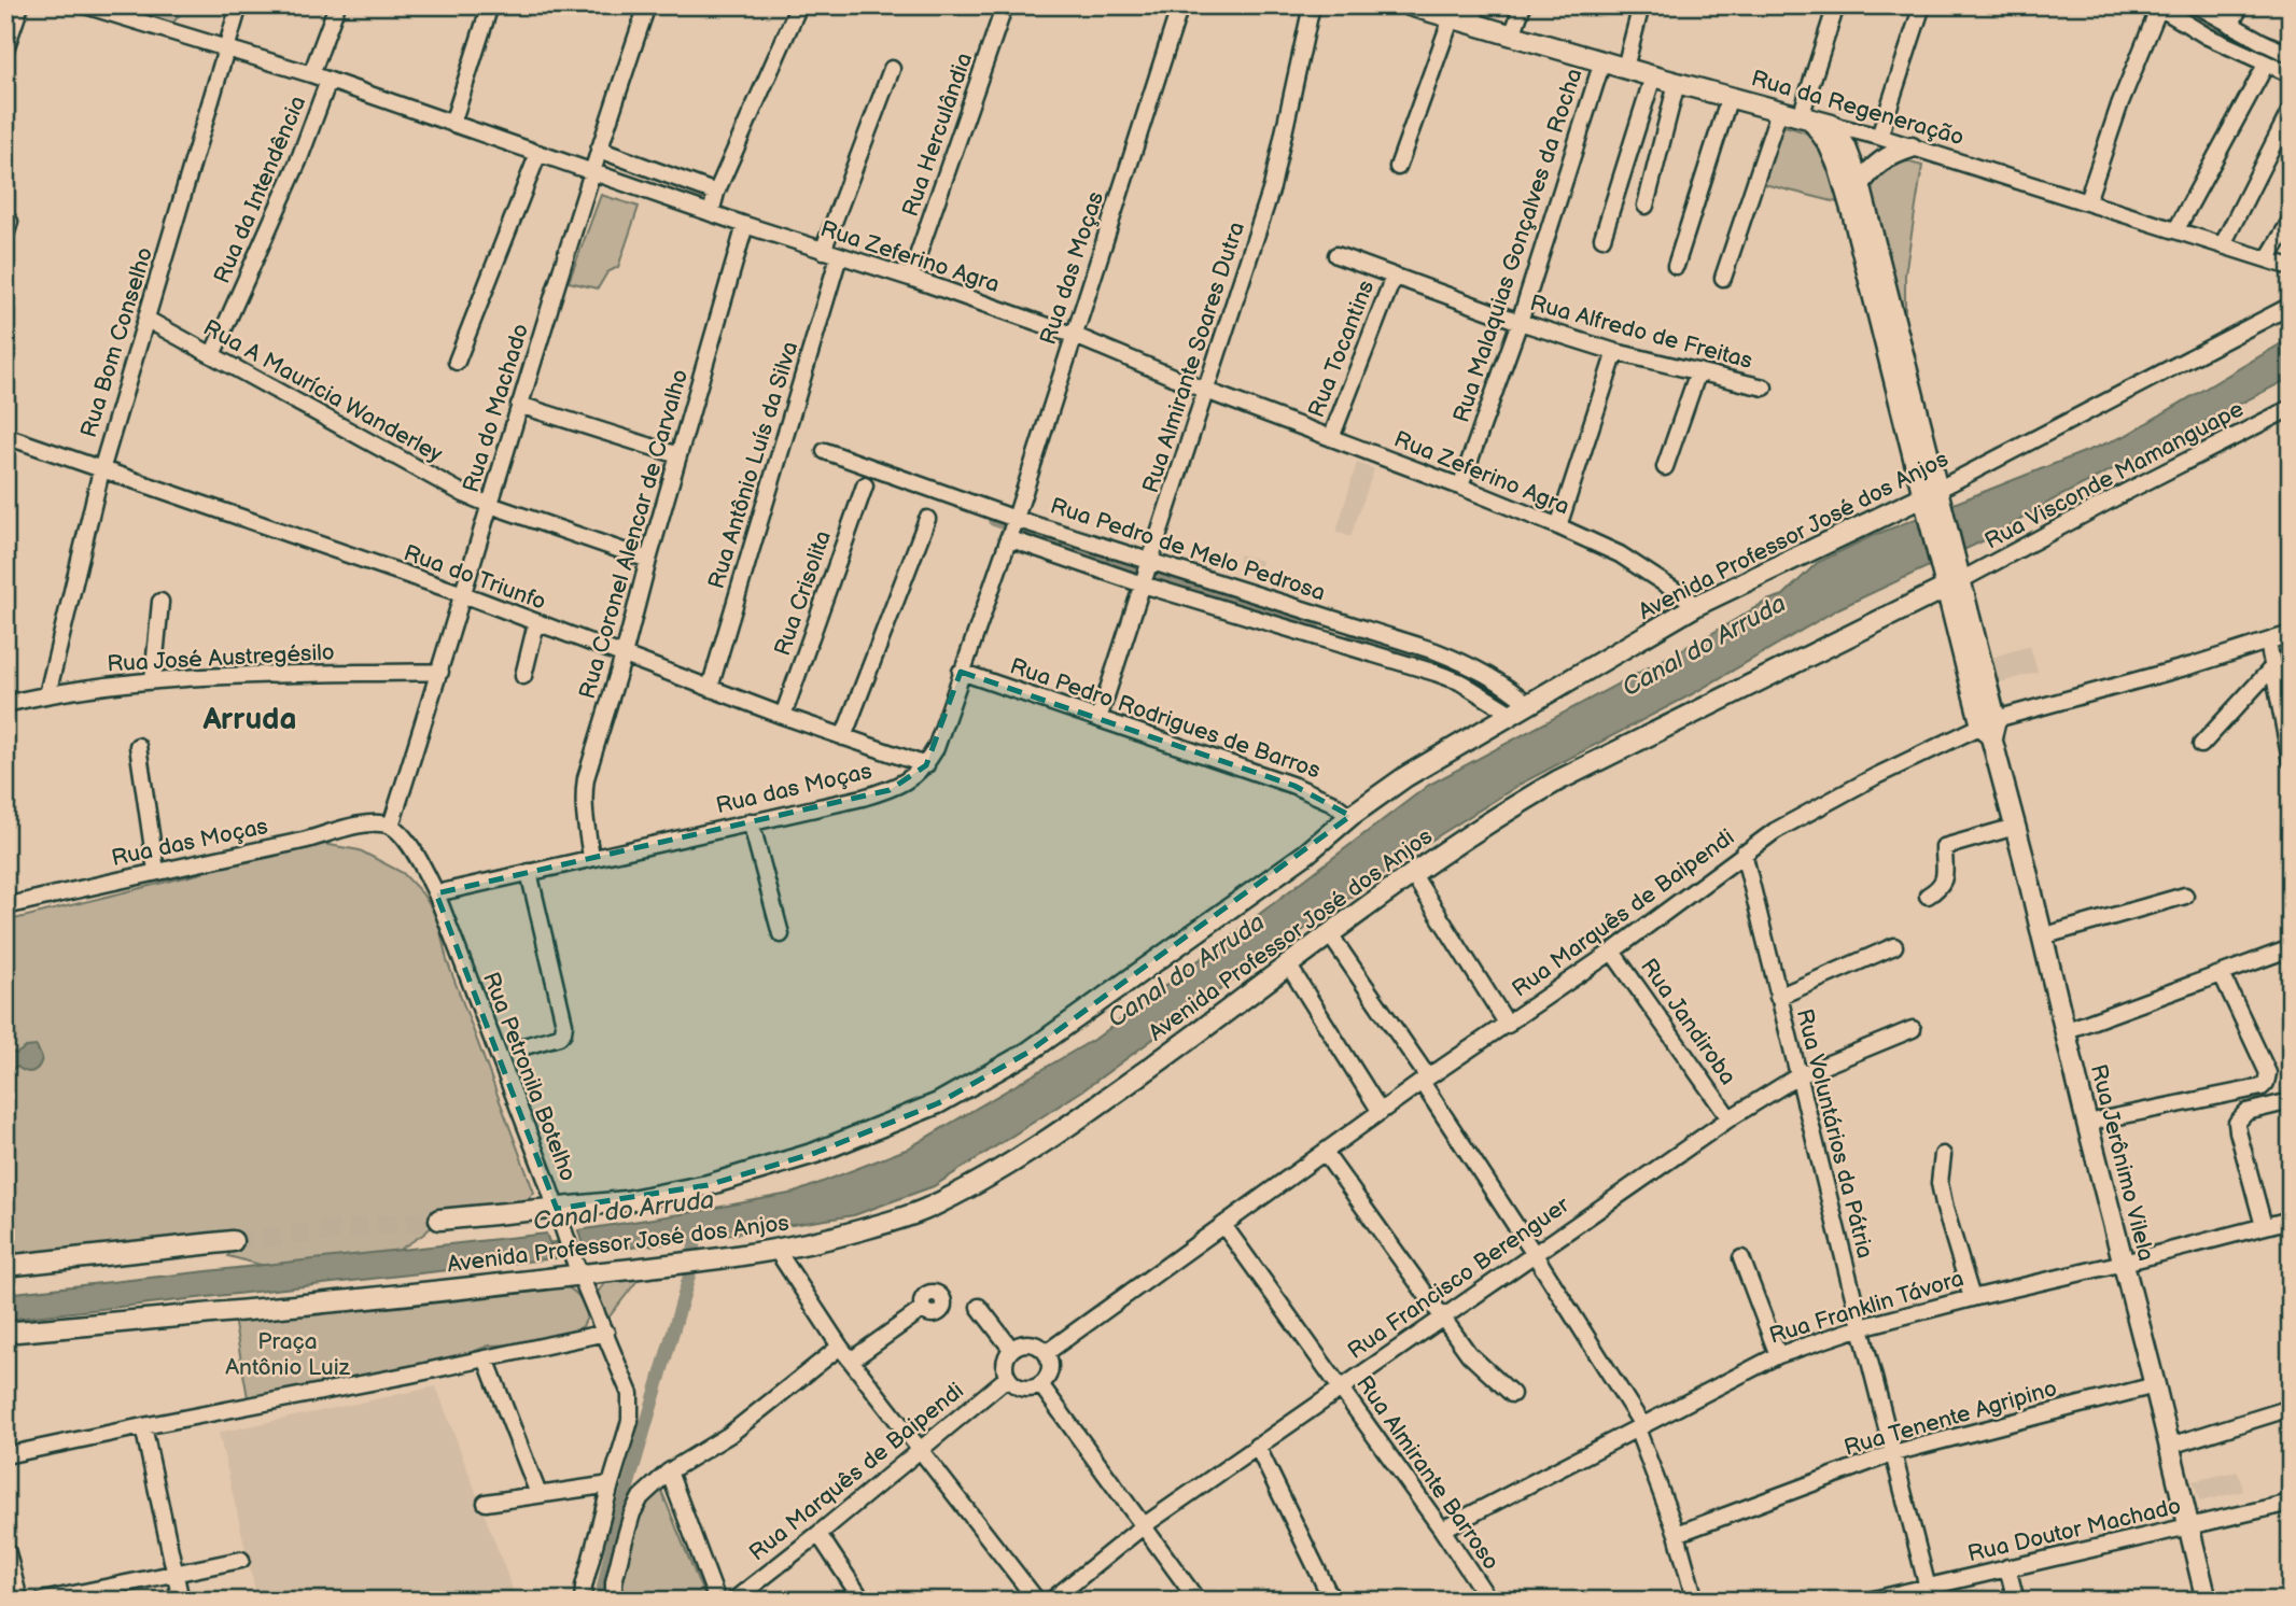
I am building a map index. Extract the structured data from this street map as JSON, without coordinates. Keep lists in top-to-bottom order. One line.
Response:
{"streets":{"main road":["Rua da Regeneração","Avenida Professor José dos Anjos","Rua Jerônimo Vilela"],"street":["Rua Herculândia","Rua da Intendência","Rua Malaquias Gonçalves da Rocha","Rua Zeferino Agra","Rua das Moças","Rua Alfredo de Freitas","Rua Bom Conselho","Rua Tocantins","Rua Almirante Soares Dutra","Rua A Maurícia Wanderley","Rua do Machado","Rua Antônio Luís da Silva","Rua Visconde Mamanguape","Rua Coronel Alencar de Carvalho","Rua Pedro de Melo Pedrosa","Rua do Triunfo","Rua Crisolita","Rua José Austregésilo","Rua Pedro Rodrigues de Barros","Rua Marquês de Baipendi","Rua Jandiroba","Rua Petronila Botelho","Rua Voluntários da Pátria","Rua Francisco Berenguer","Rua Franklin Távora","Rua Tenente Agripino","Rua Almirante Barroso","Rua Doutor Machado"]},"crossings":[["Rua da Regeneração","Rua Malaquias Gonçalves da Rocha"],["Rua Herculândia","Rua Zeferino Agra"],["Rua da Intendência","Rua Zeferino Agra"],["Rua da Intendência","Rua A Maurícia Wanderley"],["Rua Malaquias Gonçalves da Rocha","Rua Zeferino Agra"],["Rua Malaquias Gonçalves da Rocha","Rua Alfredo de Freitas"],["Rua Zeferino Agra","Rua das Moças"],["Rua Zeferino Agra","Rua Bom Conselho"],["Rua Zeferino Agra","Rua Tocantins"],["Rua Zeferino Agra","Rua Almirante Soares Dutra"],["Rua Zeferino Agra","Rua do Machado"],["Rua Zeferino Agra","Rua Antônio Luís da Silva"],["Rua Zeferino Agra","Rua Coronel Alencar de Carvalho"],["Rua Zeferino Agra","Avenida Professor José dos Anjos"],["Rua das Moças","Rua do Machado"],["Rua das Moças","Rua Coronel Alencar de Carvalho"],["Rua das Moças","Rua Pedro de Melo Pedrosa"],["Rua das Moças","Rua do Triunfo"],["Rua das Moças","Rua Pedro Rodrigues de Barros"],["Rua das Moças","Rua Petronila Botelho"],["Rua Alfredo de Freitas","Rua Tocantins"],["Rua Bom Conselho","Rua A Maurícia Wanderley"],["Rua Bom Conselho","Rua do Triunfo"],["Rua Bom Conselho","Rua José Austregésilo"],["Rua Almirante Soares Dutra","Rua Pedro de Melo Pedrosa"],["Rua Almirante Soares Dutra","Rua Pedro Rodrigues de Barros"],["Rua A Maurícia Wanderley","Rua do Machado"],["Rua A Maurícia Wanderley","Rua Coronel Alencar de Carvalho"],["Rua do Machado","Rua do Triunfo"],["Rua do Machado","Rua José Austregésilo"],["Rua Antônio Luís da Silva","Rua do Triunfo"],["Rua Visconde Mamanguape","Avenida Professor José dos Anjos"],["Rua Visconde Mamanguape","Rua Jerônimo Vilela"],["Rua Coronel Alencar de Carvalho","Rua do Triunfo"],["Avenida Professor José dos Anjos","Rua Pedro de Melo Pedrosa"],["Avenida Professor José dos Anjos","Rua Pedro Rodrigues de Barros"],["Avenida Professor José dos Anjos","Rua Petronila Botelho"],["Avenida Professor José dos Anjos","Rua Jerônimo Vilela"],["Rua do Triunfo","Rua Crisolita"],["Rua Marquês de Baipendi","Rua Jandiroba"],["Rua Marquês de Baipendi","Rua Voluntários da Pátria"],["Rua Marquês de Baipendi","Rua Jerônimo Vilela"],["Rua Marquês de Baipendi","Rua Almirante Barroso"],["Rua Jandiroba","Rua Francisco Berenguer"],["Rua Voluntários da Pátria","Rua Francisco Berenguer"],["Rua Voluntários da Pátria","Rua Franklin Távora"],["Rua Voluntários da Pátria","Rua Tenente Agripino"],["Rua Voluntários da Pátria","Rua Doutor Machado"],["Rua Jerônimo Vilela","Rua Franklin Távora"],["Rua Jerônimo Vilela","Rua Tenente Agripino"],["Rua Jerônimo Vilela","Rua Doutor Machado"],["Rua Francisco Berenguer","Rua Almirante Barroso"],["Rua Franklin Távora","Rua Almirante Barroso"]],"districts":["Arruda"],"water":["Canal do Arruda"],"parks":["Praça Antônio Luiz"]}
